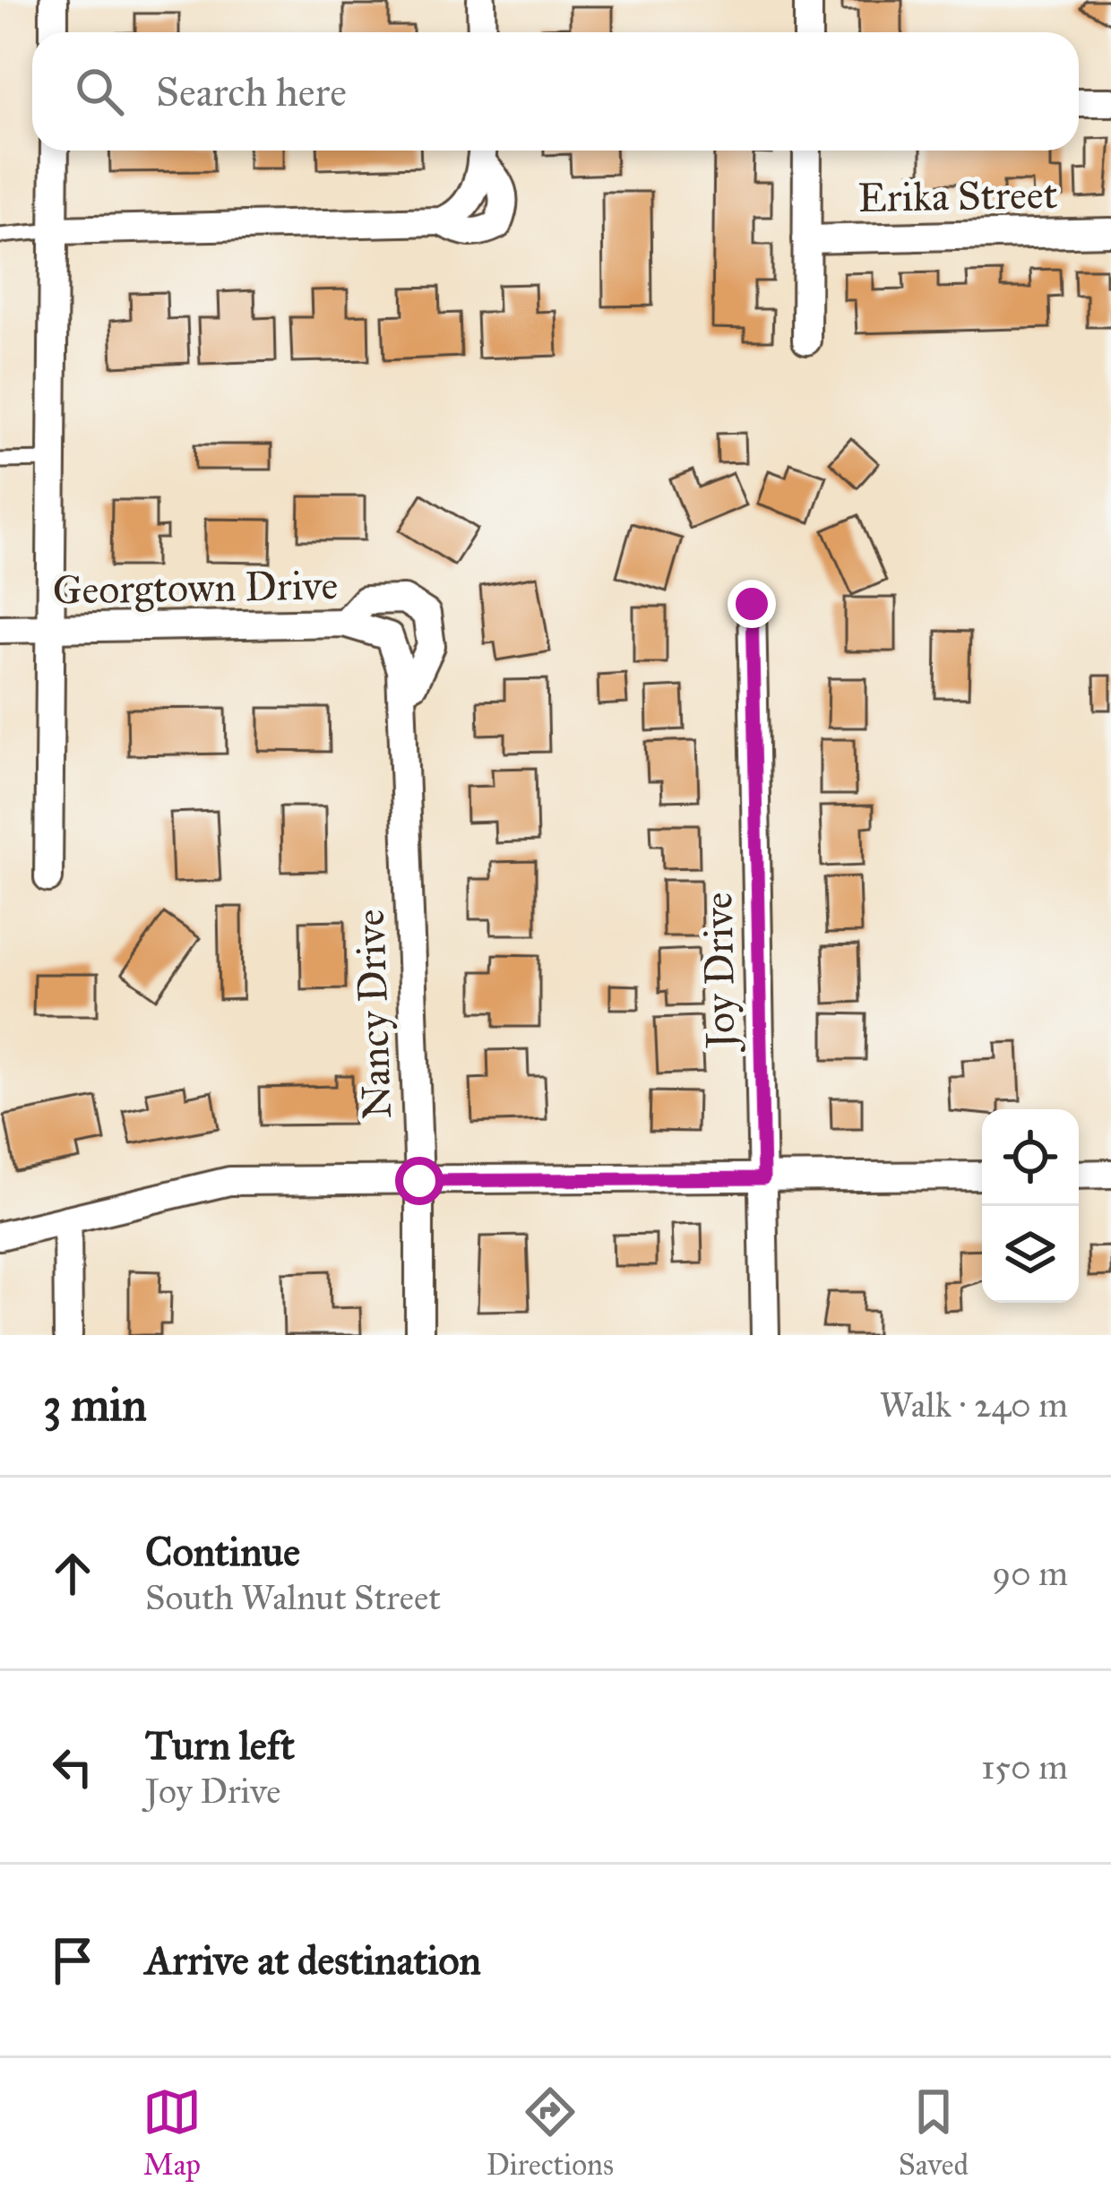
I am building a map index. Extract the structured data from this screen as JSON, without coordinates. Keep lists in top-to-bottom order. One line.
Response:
{"streets":{"street":["Erika Street","Georgtown Drive","Joy Drive","Nancy Drive"]},"crossings":[["Georgtown Drive","Nancy Drive"]],"page":{"search":"Search here","heading":["3 min","Walk · 240 m"],"list":[["Continue","South Walnut Street","90 m"],["Turn left","Joy Drive","150 m"],"Arrive at destination"],"nav":["Map","Directions","Saved"]}}
